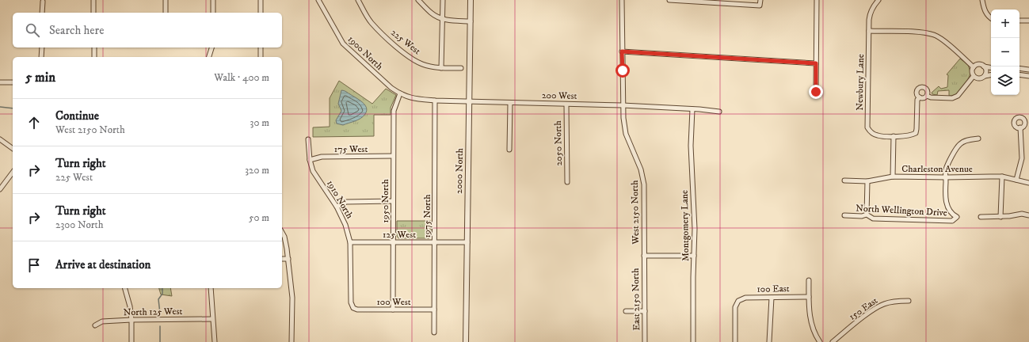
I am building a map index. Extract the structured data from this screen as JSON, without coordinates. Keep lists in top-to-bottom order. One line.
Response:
{"streets":{"street":["225 West","1900 North","Newbury Lane","200 West","2050 North","175 West","Charleston Avenue","2000 North","1910 North","1950 North","North Wellington Drive","West 2150 North","1975 North","Montgomery Lane","125 West","100 East","East 2150 North","100 West","150 East","North 125 West"]},"crossings":[["1900 North","200 West"],["1900 North","1950 North"],["200 West","2050 North"],["200 West","2000 North"],["200 West","1950 North"],["200 West","West 2150 North"],["200 West","1975 North"],["200 West","Montgomery Lane"],["175 West","1910 North"],["175 West","1950 North"],["Charleston Avenue","North Wellington Drive"],["2000 North","125 West"],["1910 North","125 West"],["1910 North","100 West"],["1950 North","125 West"],["1950 North","100 West"],["West 2150 North","East 2150 North"],["1975 North","125 West"],["1975 North","100 West"]],"page":{"map_buttons":["+","−"],"search":"Search here","heading":["5 min","Walk · 400 m"],"list":[["Continue","West 2150 North","30 m"],["Turn right","225 West","320 m"],["Turn right","2300 North","50 m"],"Arrive at destination"]}}
